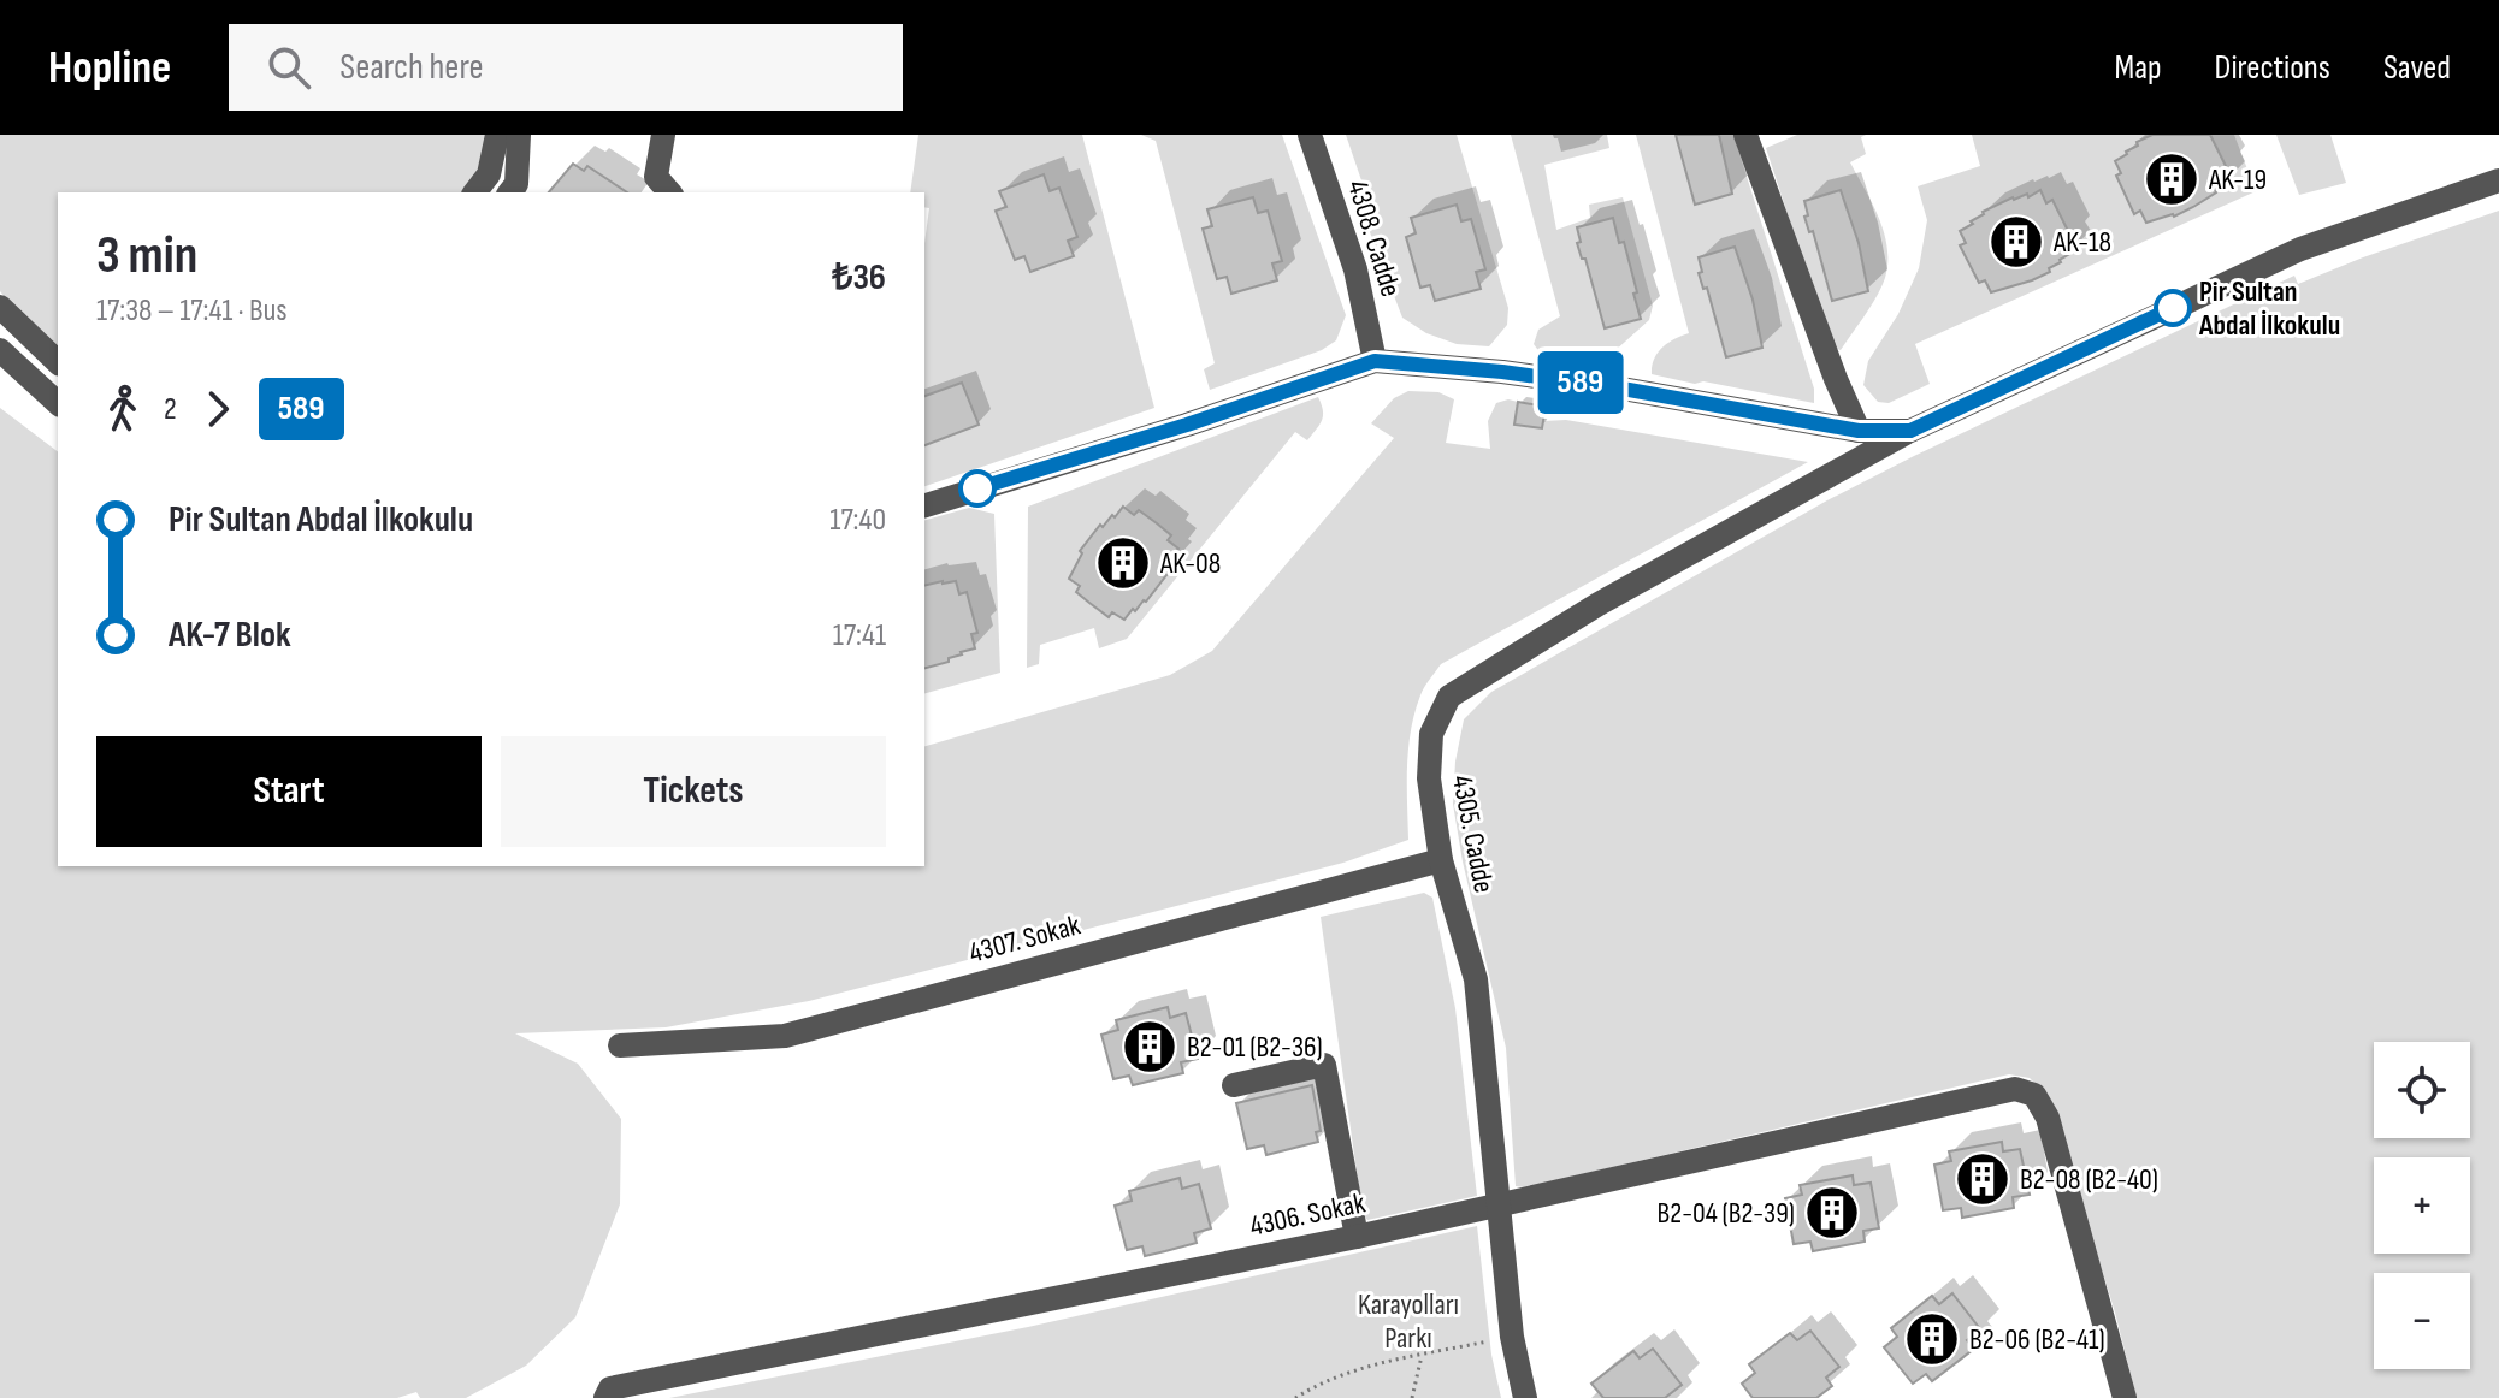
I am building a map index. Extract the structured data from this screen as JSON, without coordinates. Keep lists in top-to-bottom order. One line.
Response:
{"streets":{"street":["4308. Cadde","4305. Cadde","4307. Sokak","4306. Sokak"]},"crossings":[["4305. Cadde","4307. Sokak"],["4305. Cadde","4306. Sokak"]],"parks":["Karayolları Parkı"],"places":{"building":["AK-19","AK-18","AK-08","B2-01 (B2-36)","B2-08 (B2-40)","B2-04 (B2-39)","B2-06 (B2-41)"],"other":["Pir Sultan Abdal İlkokulu"]},"lines":["bus line 589"],"page":{"header":"Hopline","search":"Search here","nav":["Map","Directions","Saved"],"on_map":"589","heading":["3 min","17:38 – 17:41 · Bus","₺36"],"legs":["2","589"],"list":[{"name":"Pir Sultan Abdal İlkokulu","value":"17:40"},{"name":"AK-7 Blok","value":"17:41"}],"buttons":["Start","Tickets"],"map_buttons":["+","−"]}}
